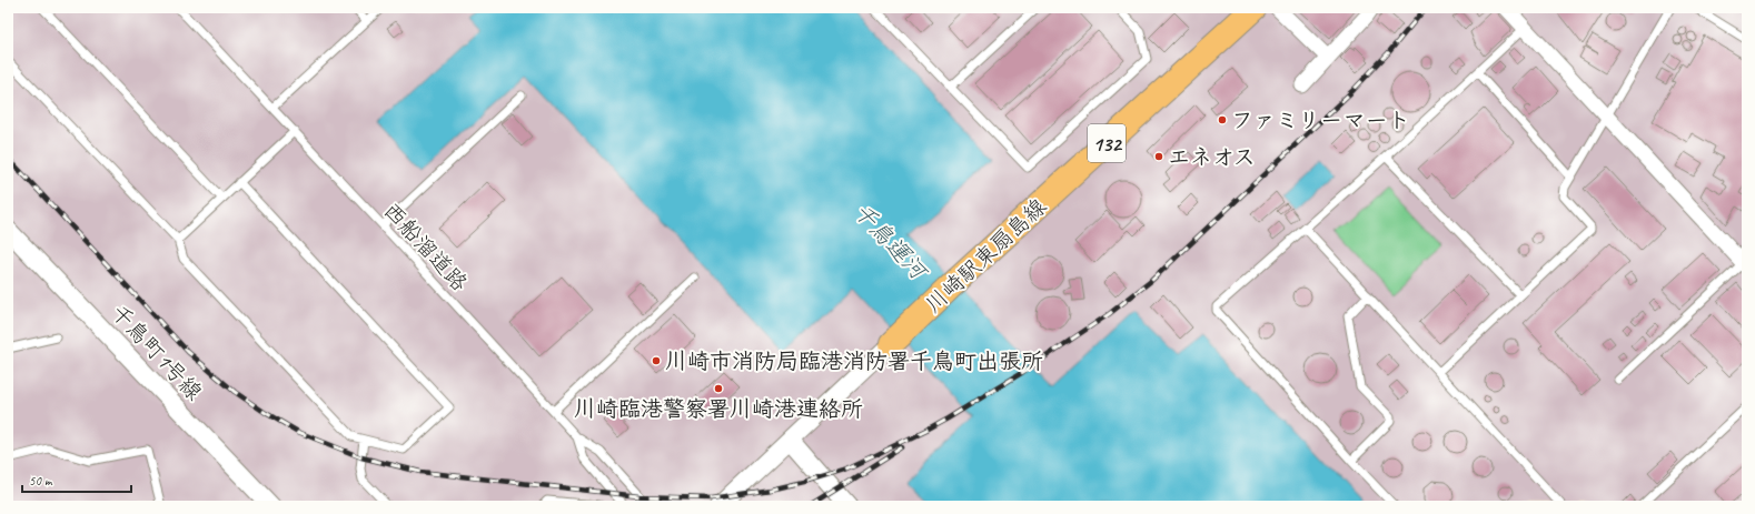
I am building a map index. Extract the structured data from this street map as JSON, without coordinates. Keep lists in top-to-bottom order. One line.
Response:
{"streets":{"highway":["132","川崎駅東扇島線"],"street":["千鳥町1号線"],"lane":["西船溜道路"]},"water":["千鳥運河"],"places":["ファミリーマート","エネオス","川崎市消防局臨港消防署千鳥町出張所","川崎臨港警察署川崎港連絡所"],"scale_bar":"50 m"}
